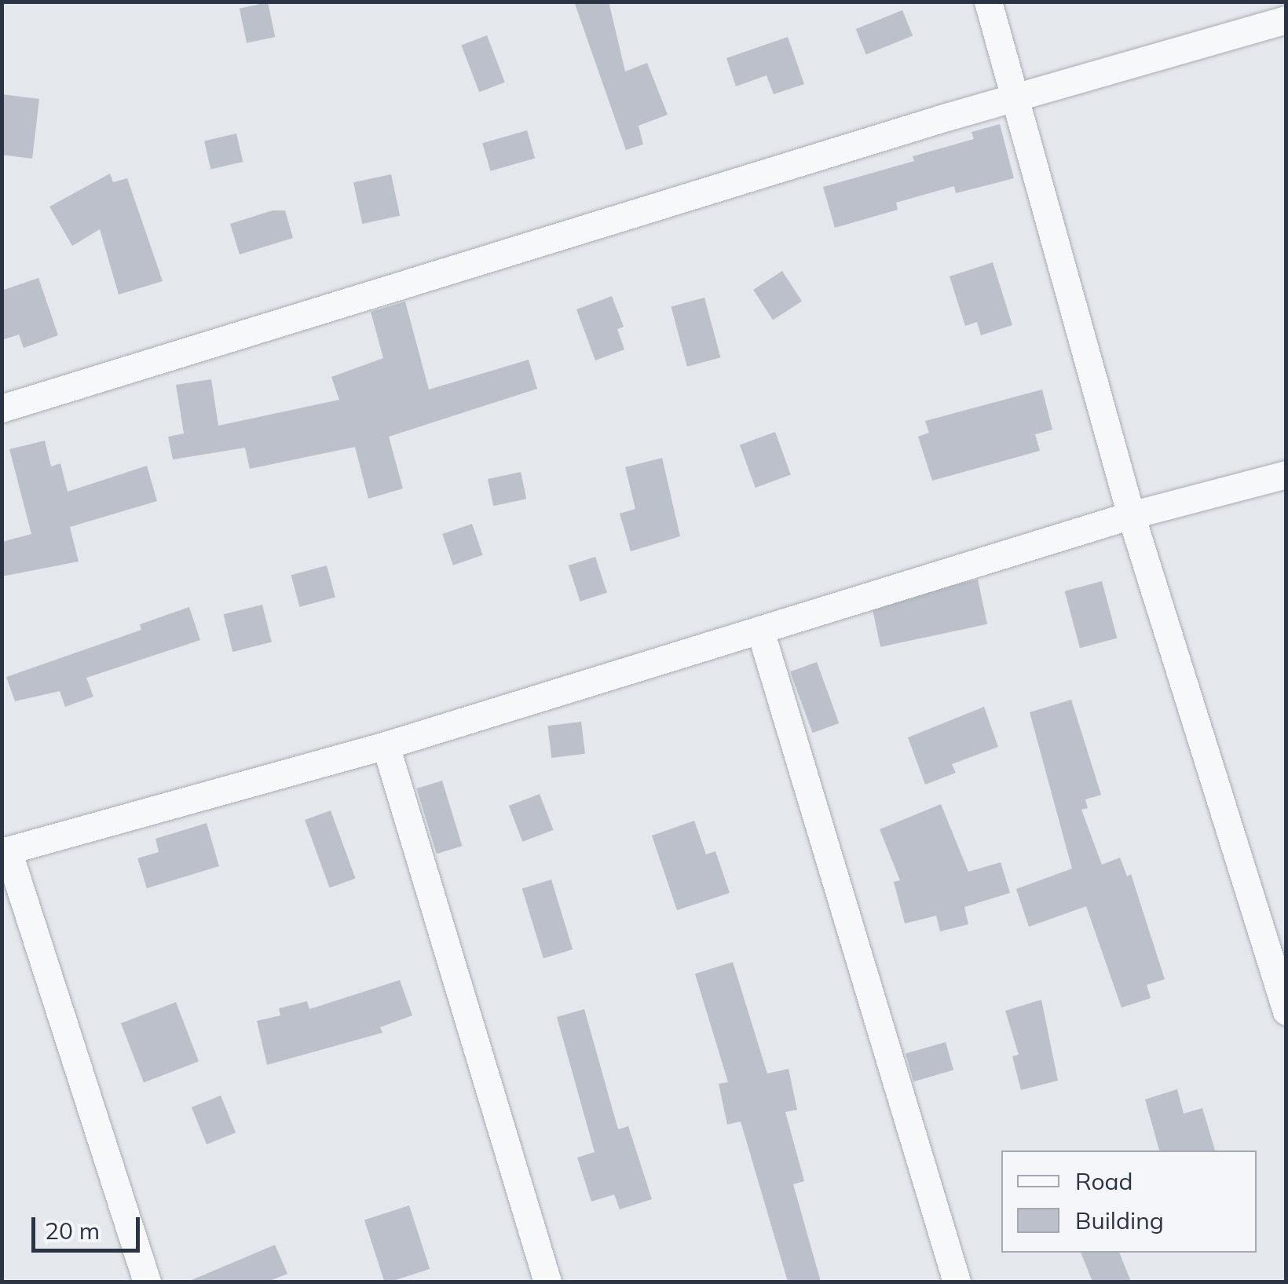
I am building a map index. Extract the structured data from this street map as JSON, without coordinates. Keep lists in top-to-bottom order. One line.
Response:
{"legend":["Road","Building"],"scale_bar":"20 m"}
